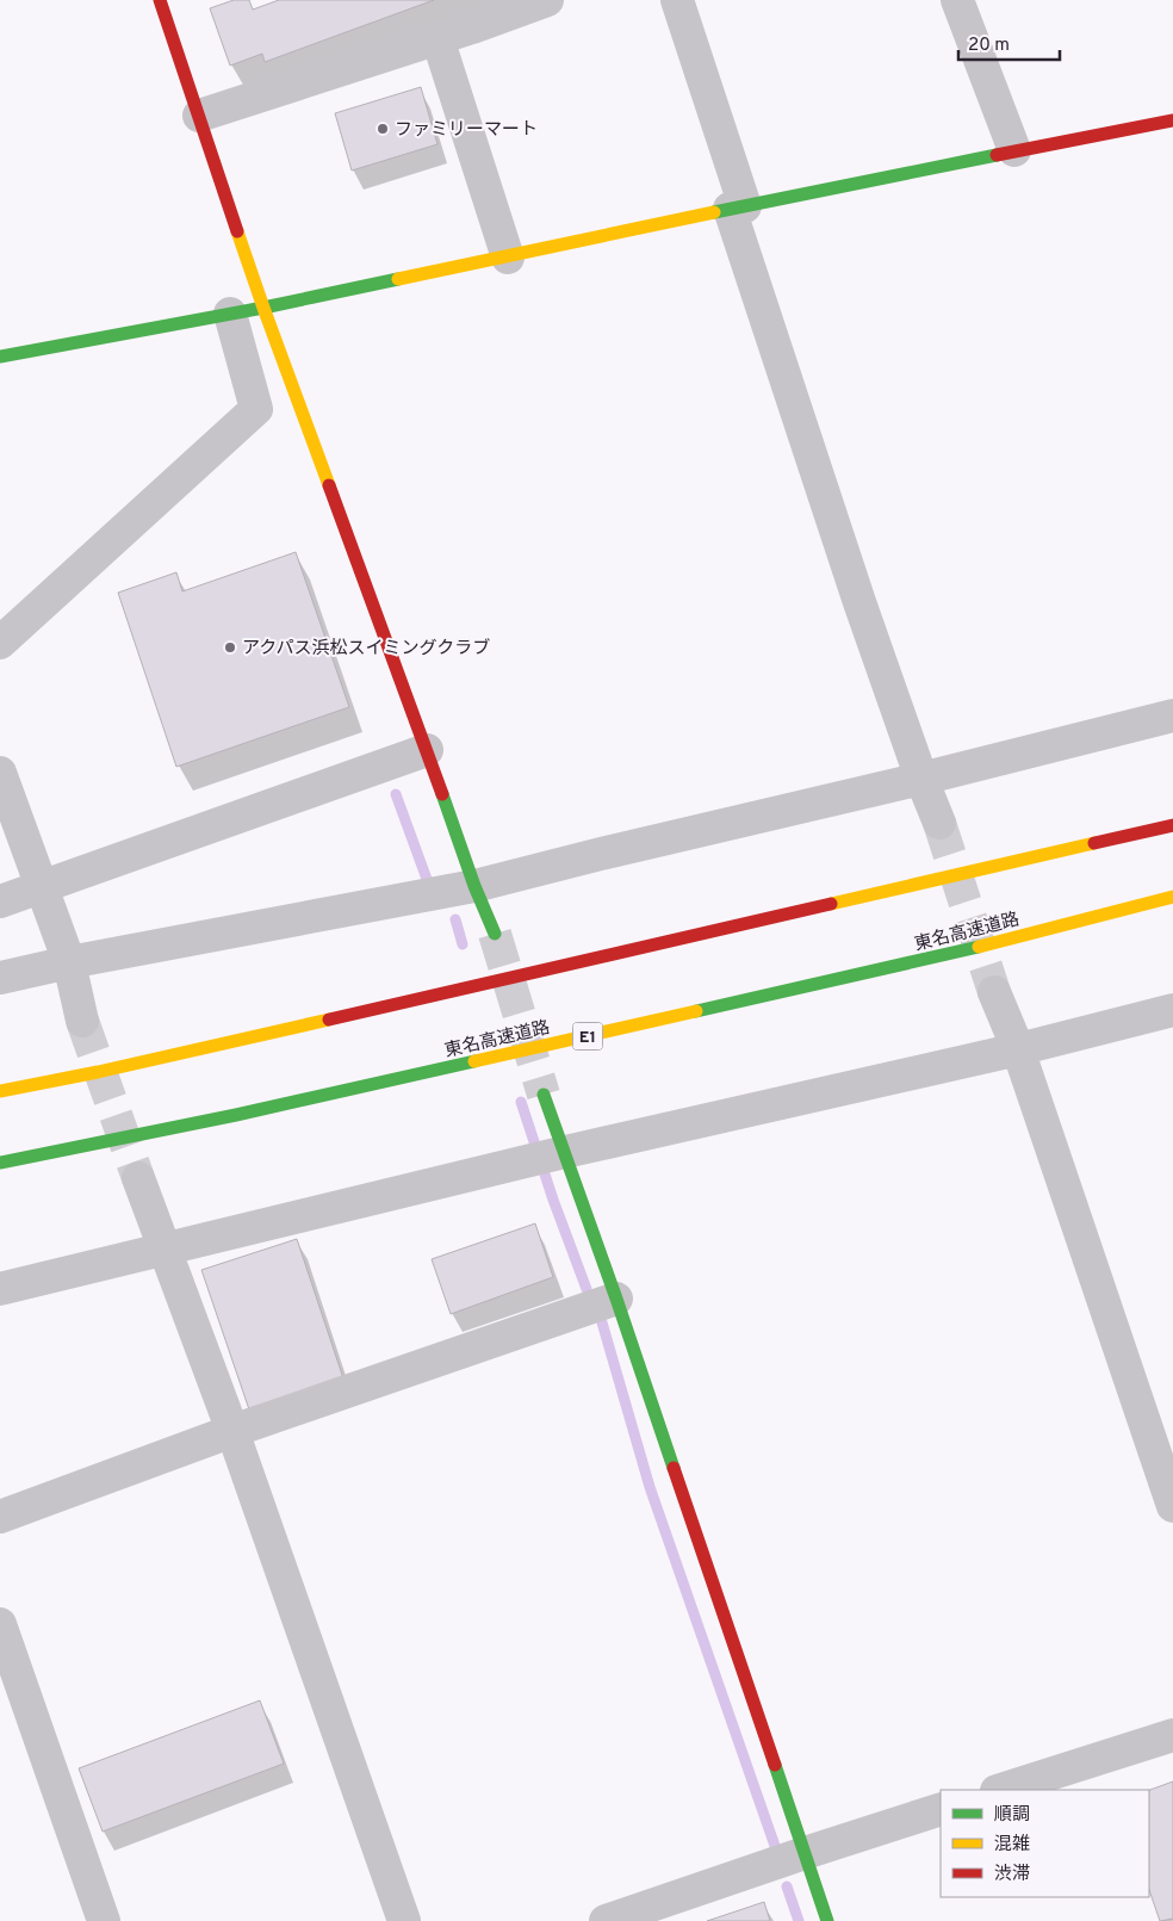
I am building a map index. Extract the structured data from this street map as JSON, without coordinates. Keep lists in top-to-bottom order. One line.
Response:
{"streets":{"main road":["東名高速道路","E1"]},"places":["ファミリーマート","アクパス浜松スイミングクラブ"],"legend":["順調","混雑","渋滞"],"scale_bar":"20 m"}
